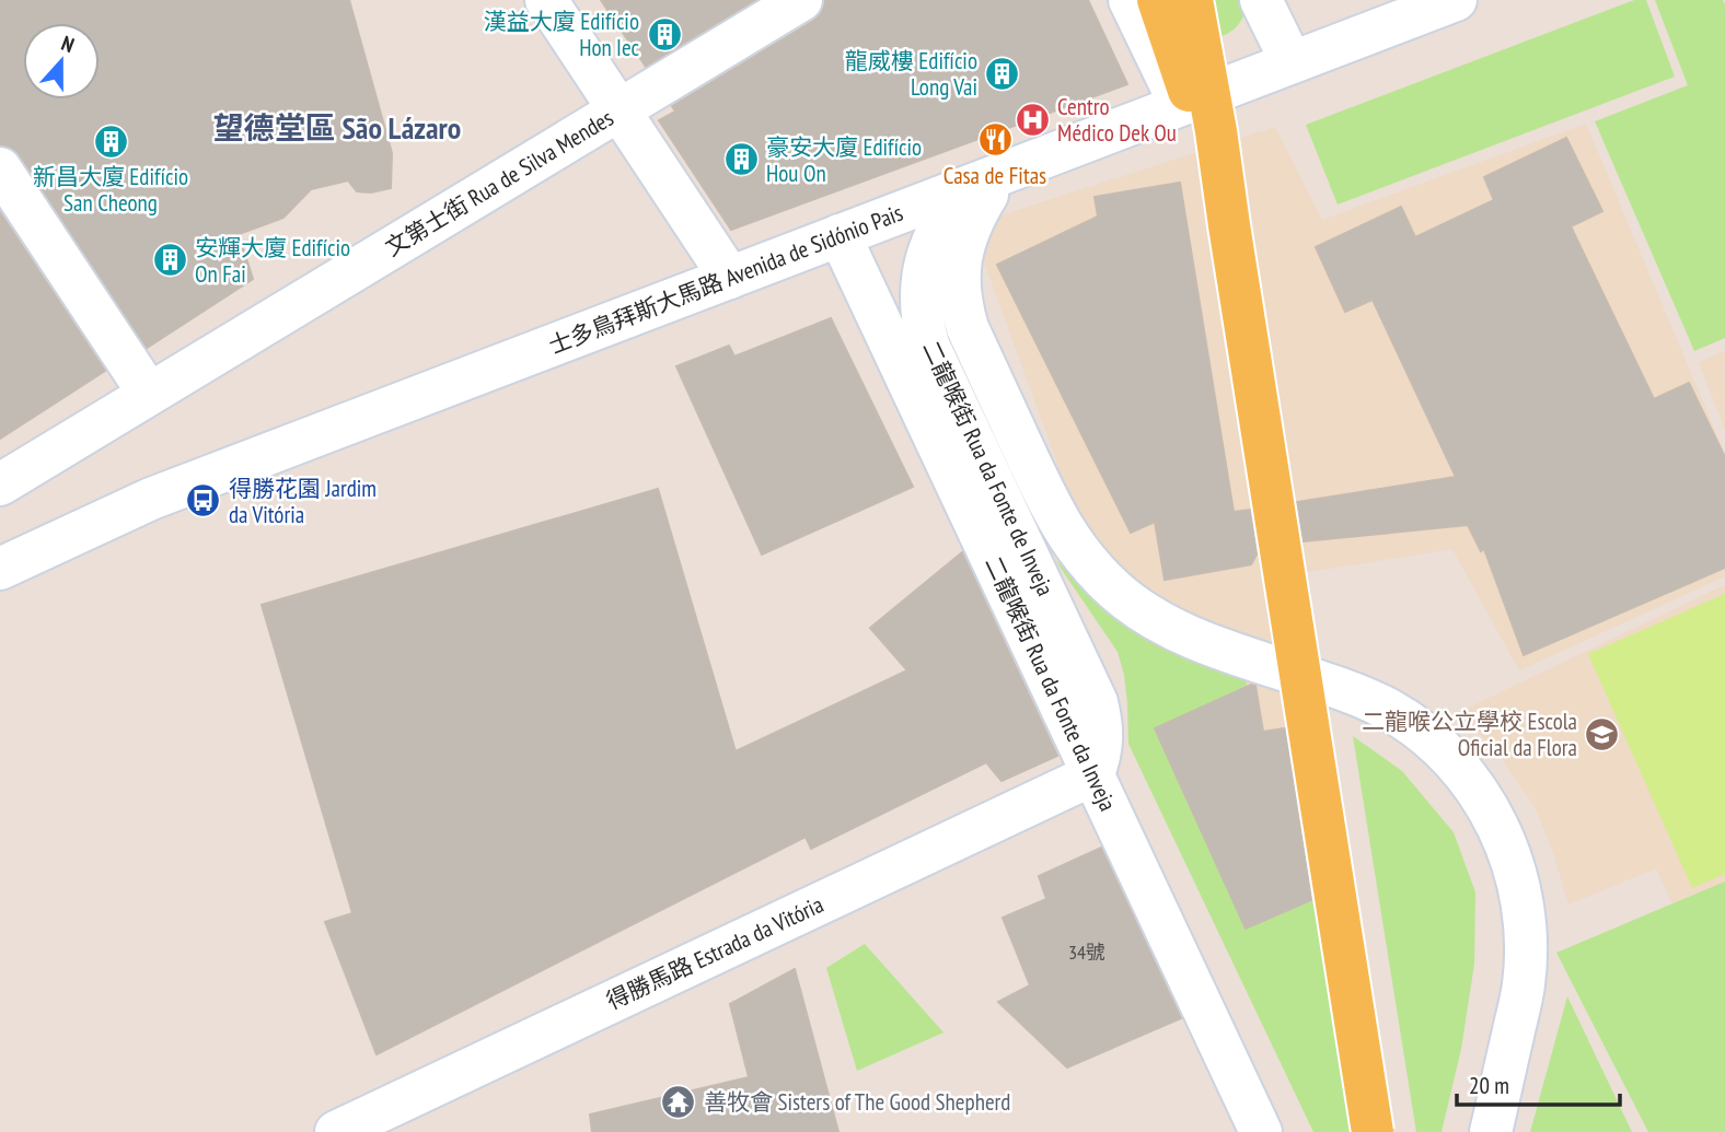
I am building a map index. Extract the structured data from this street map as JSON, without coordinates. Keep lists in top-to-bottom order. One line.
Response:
{"streets":{"street":["文第士街 Rua de Silva Mendes","士多鳥拜斯大馬路 Avenida de Sidónio Pais","二龍喉街 Rua da Fonte de Inveja","二龍喉街 Rua da Fonte da Inveja","得勝馬路 Estrada da Vitória"]},"crossings":[["士多鳥拜斯大馬路 Avenida de Sidónio Pais","二龍喉街 Rua da Fonte de Inveja"],["士多鳥拜斯大馬路 Avenida de Sidónio Pais","二龍喉街 Rua da Fonte da Inveja"],["二龍喉街 Rua da Fonte de Inveja","二龍喉街 Rua da Fonte da Inveja"],["二龍喉街 Rua da Fonte de Inveja","得勝馬路 Estrada da Vitória"],["二龍喉街 Rua da Fonte da Inveja","得勝馬路 Estrada da Vitória"]],"districts":["望德堂區 São Lázaro"],"places":{"building":["漢益大廈 Edifício Hon Iec","龍威樓 Edifício Long Vai","新昌大廈 Edifício San Cheong","豪安大廈 Edifício Hou On","安輝大廈 Edifício On Fai"],"hospital":["Centro Médico Dek Ou"],"restaurant":["Casa de Fitas"],"bus stop":["得勝花園 Jardim da Vitória"],"school or university":["二龍喉公立學校 Escola Oficial da Flora"],"temple":["善牧會 Sisters of The Good Shepherd"]},"house_numbers":["34號"],"scale_bar":"20 m","north":"top"}
